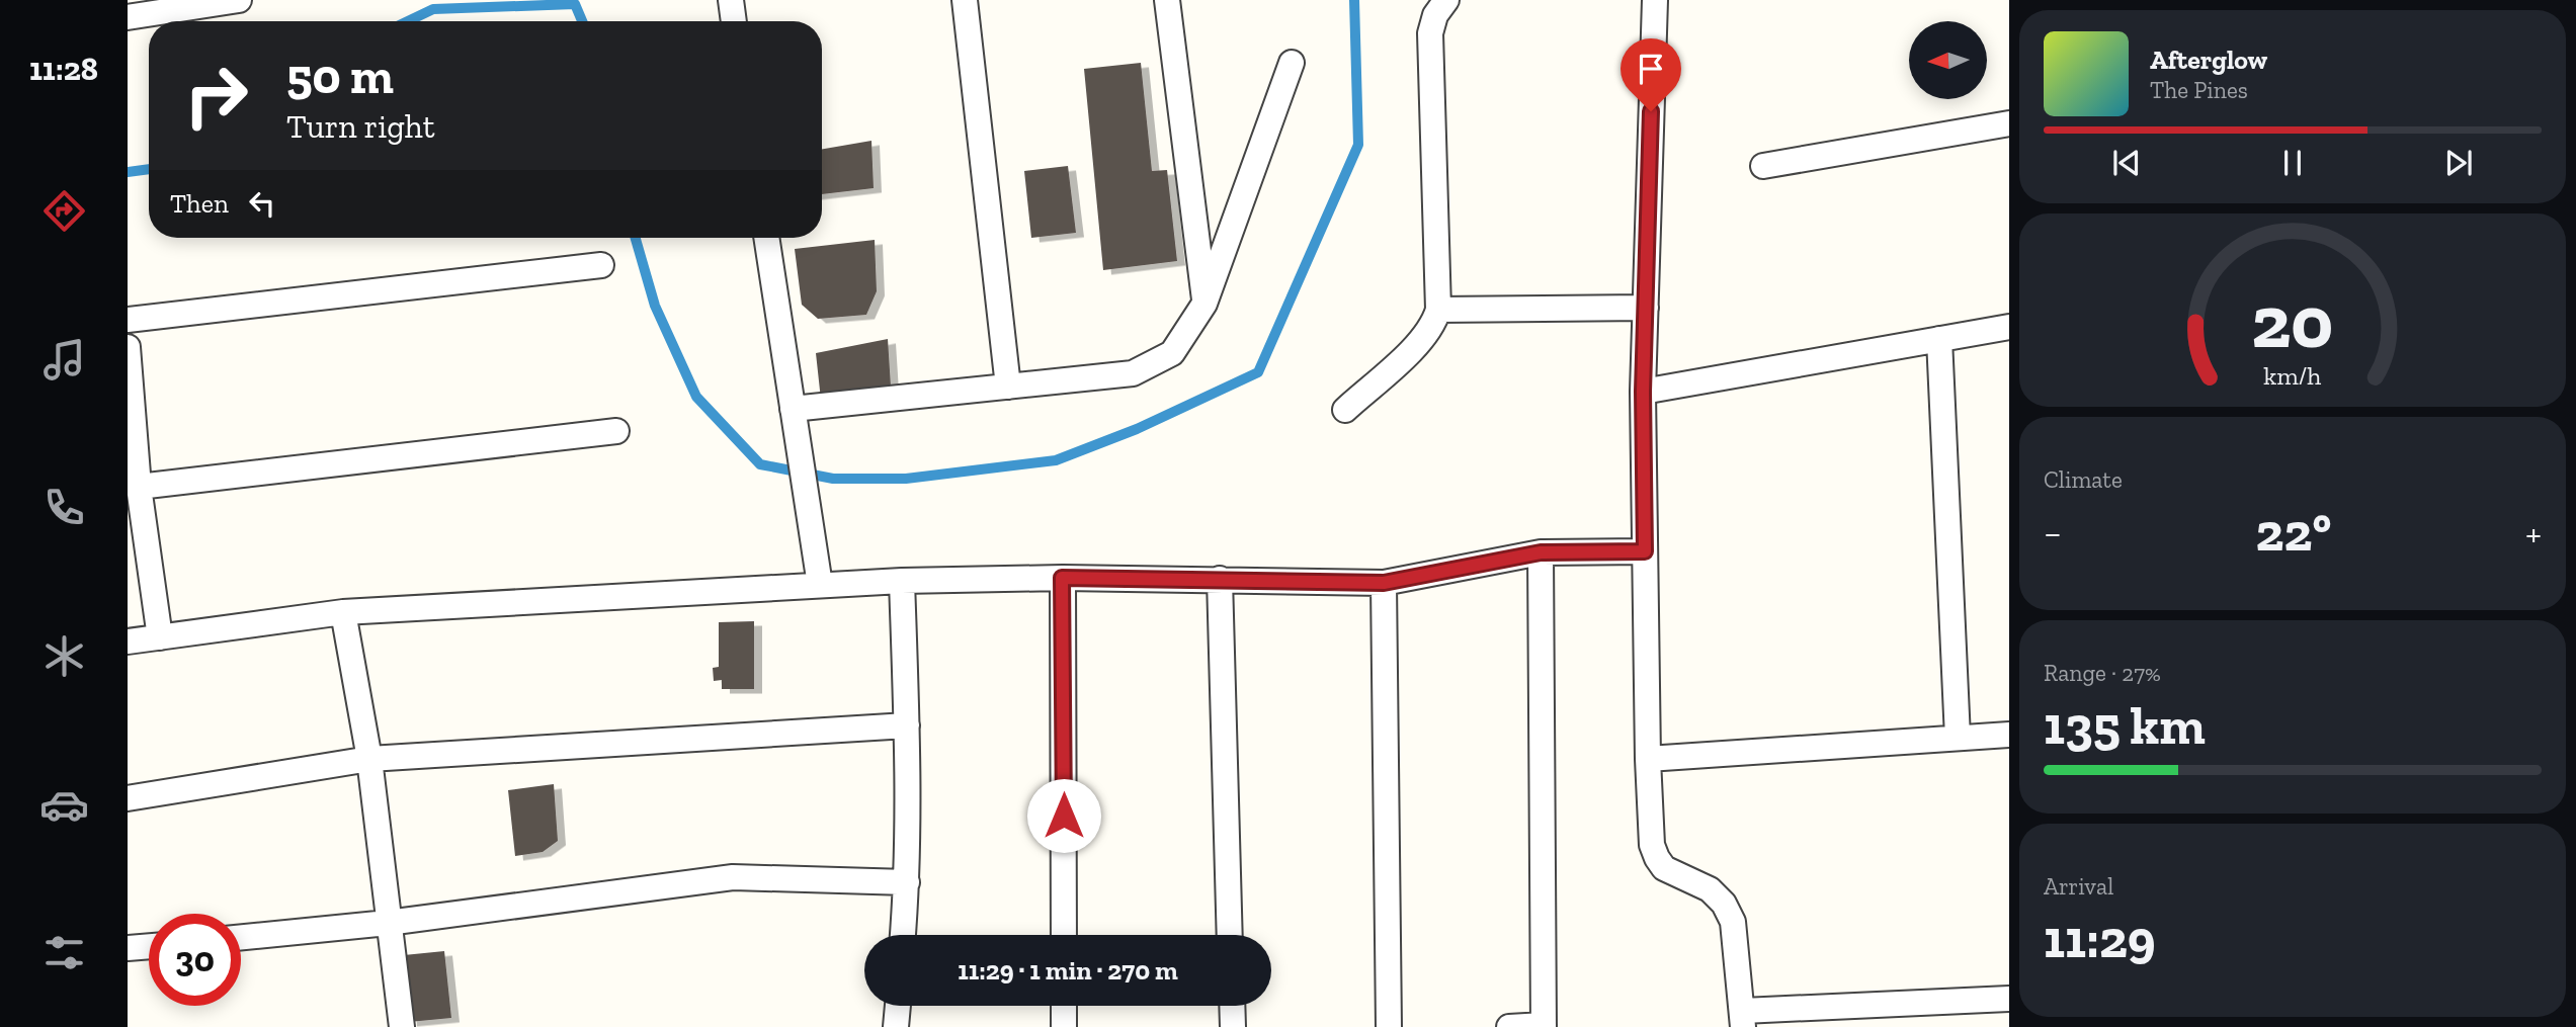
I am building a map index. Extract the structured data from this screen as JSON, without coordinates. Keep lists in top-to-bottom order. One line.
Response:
{"north":"left","page":{"tabs":"11:28","turn":["50 m","Turn right"],"song":["Afterglow","The Pines"],"then":"Then","tile":["Climate",["Range · 27%","135 km"],["Arrival","11:29"]],"heat":["−","22°","+"],"limit":"30","trip":"11:29 · 1 min · 270 m","gauge":["20","km/h"]}}
